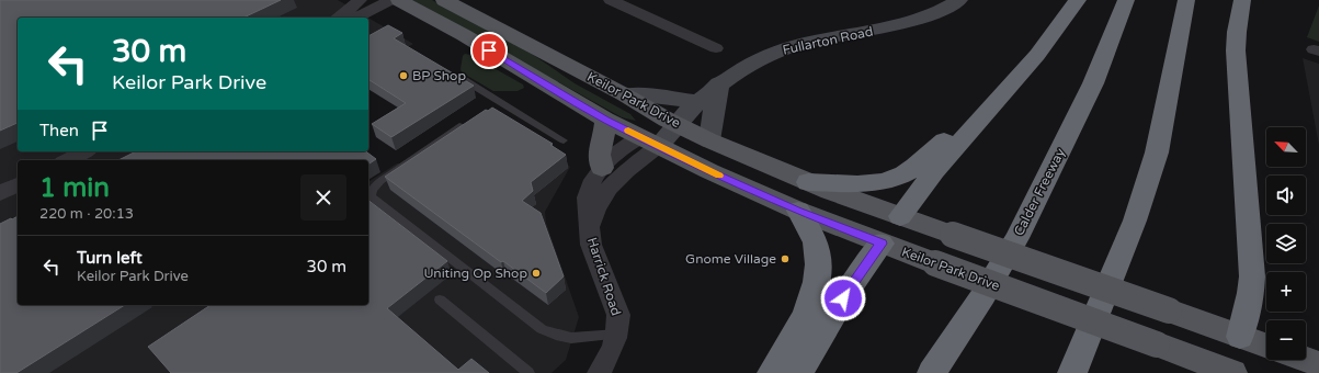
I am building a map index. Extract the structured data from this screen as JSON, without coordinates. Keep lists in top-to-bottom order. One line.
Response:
{"streets":{"highway":["Calder Freeway"],"main road":["Fullarton Road","Keilor Park Drive"],"street":["Harrick Road"]},"crossings":[["Fullarton Road","Keilor Park Drive"],["Fullarton Road","Harrick Road"],["Keilor Park Drive","Harrick Road"]],"places":["BP Shop","Gnome Village","Uniting Op Shop"],"north":"top left","page":{"turn":["30 m","Keilor Park Drive"],"then":"Then","map_buttons":["+","−"],"heading":["1 min","220 m · 20:13"],"list":[{"name":"Turn left","note":"Keilor Park Drive","value":"30 m"}]}}
